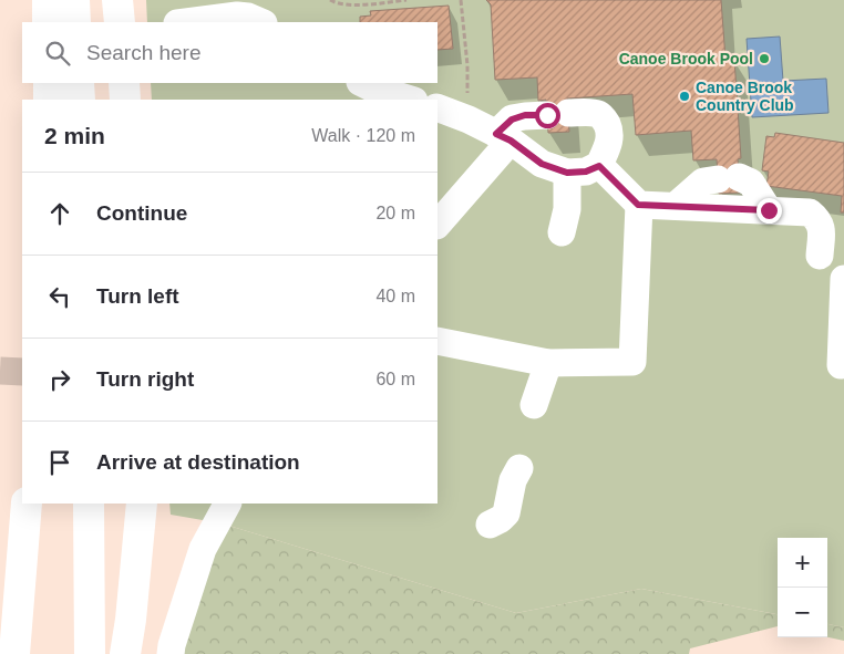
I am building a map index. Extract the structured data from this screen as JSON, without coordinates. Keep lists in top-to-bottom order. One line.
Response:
{"places":["Canoe Brook Pool","Canoe Brook Country Club"],"page":{"search":"Search here","heading":["2 min","Walk · 120 m"],"list":[["Continue","20 m"],["Turn left","40 m"],["Turn right","60 m"],"Arrive at destination"],"map_buttons":["+","−"]}}
